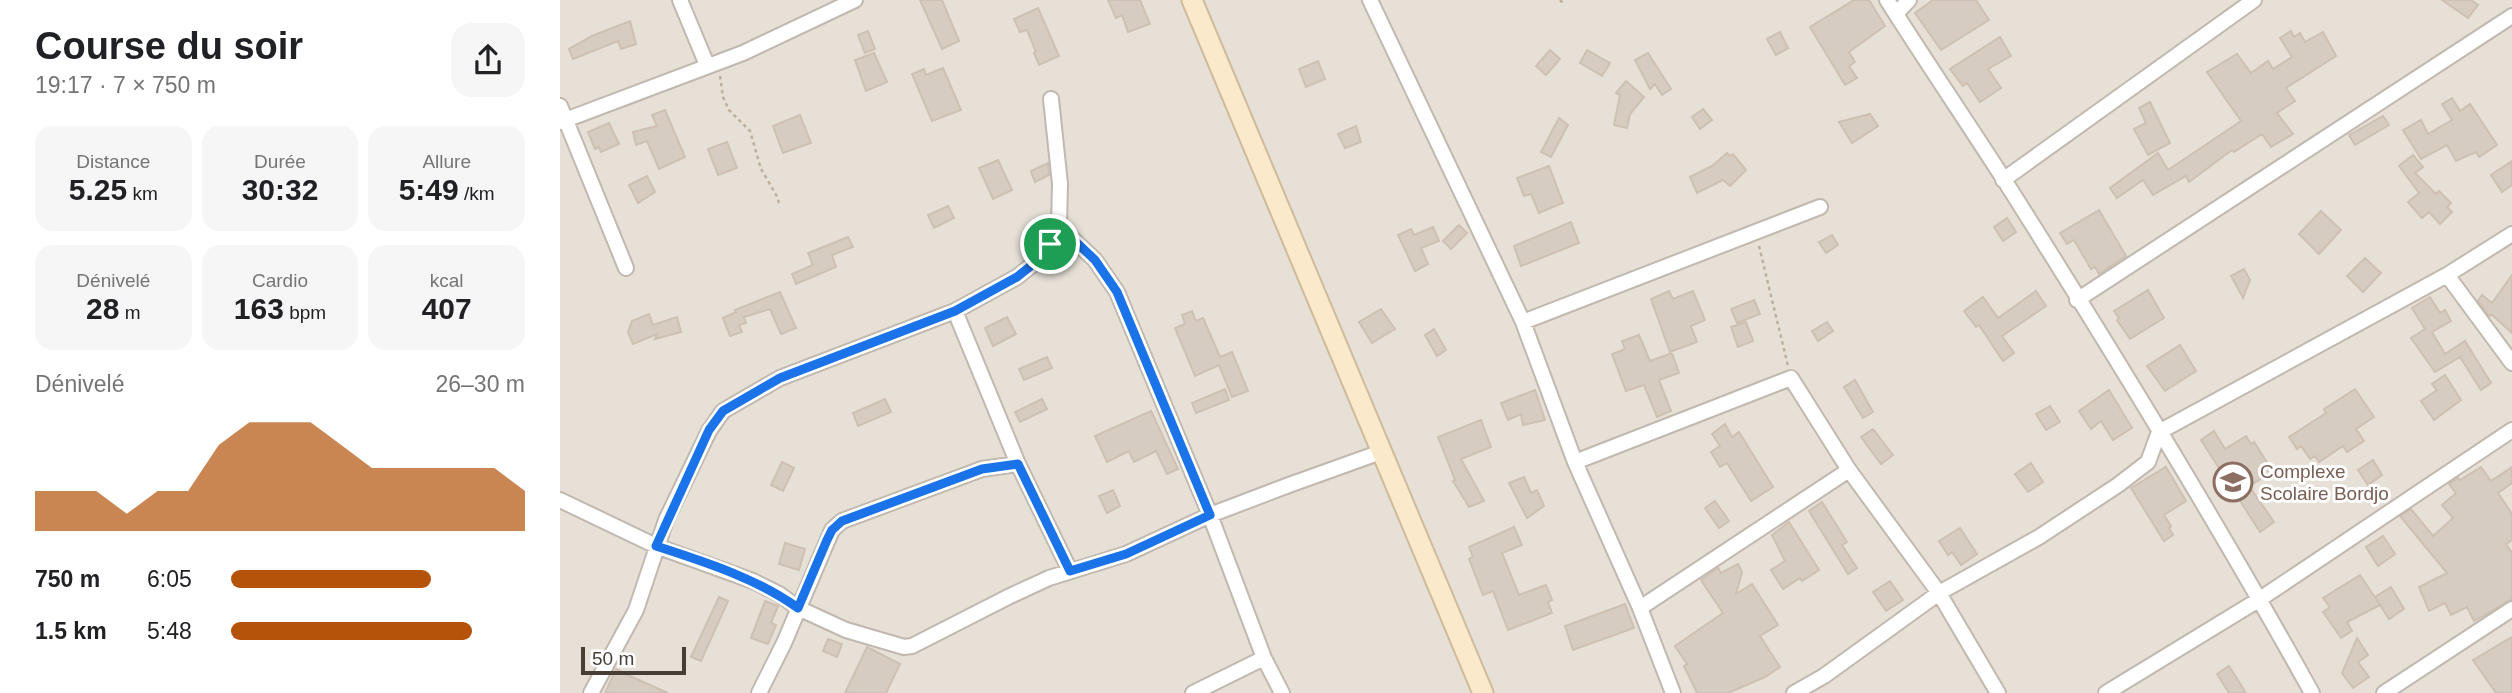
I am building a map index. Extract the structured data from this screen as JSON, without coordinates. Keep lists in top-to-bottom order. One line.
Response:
{"places":{"school or university":["Complexe Scolaire Bordjo"]},"scale_bar":"50 m","page":{"heading":["Course du soir","19:17 · 7 × 750 m"],"stats":[["Distance","5.25 km"],["Durée","30:32"],["Allure","5:49 /km"],["Dénivelé","28 m"],["Cardio","163 bpm"],["kcal","407"]],"chart":["Dénivelé","26–30 m"],"list":[{"name":"750 m","note":"6:05"},{"name":"1.5 km","note":"5:48"}],"scale":"50 m"}}
